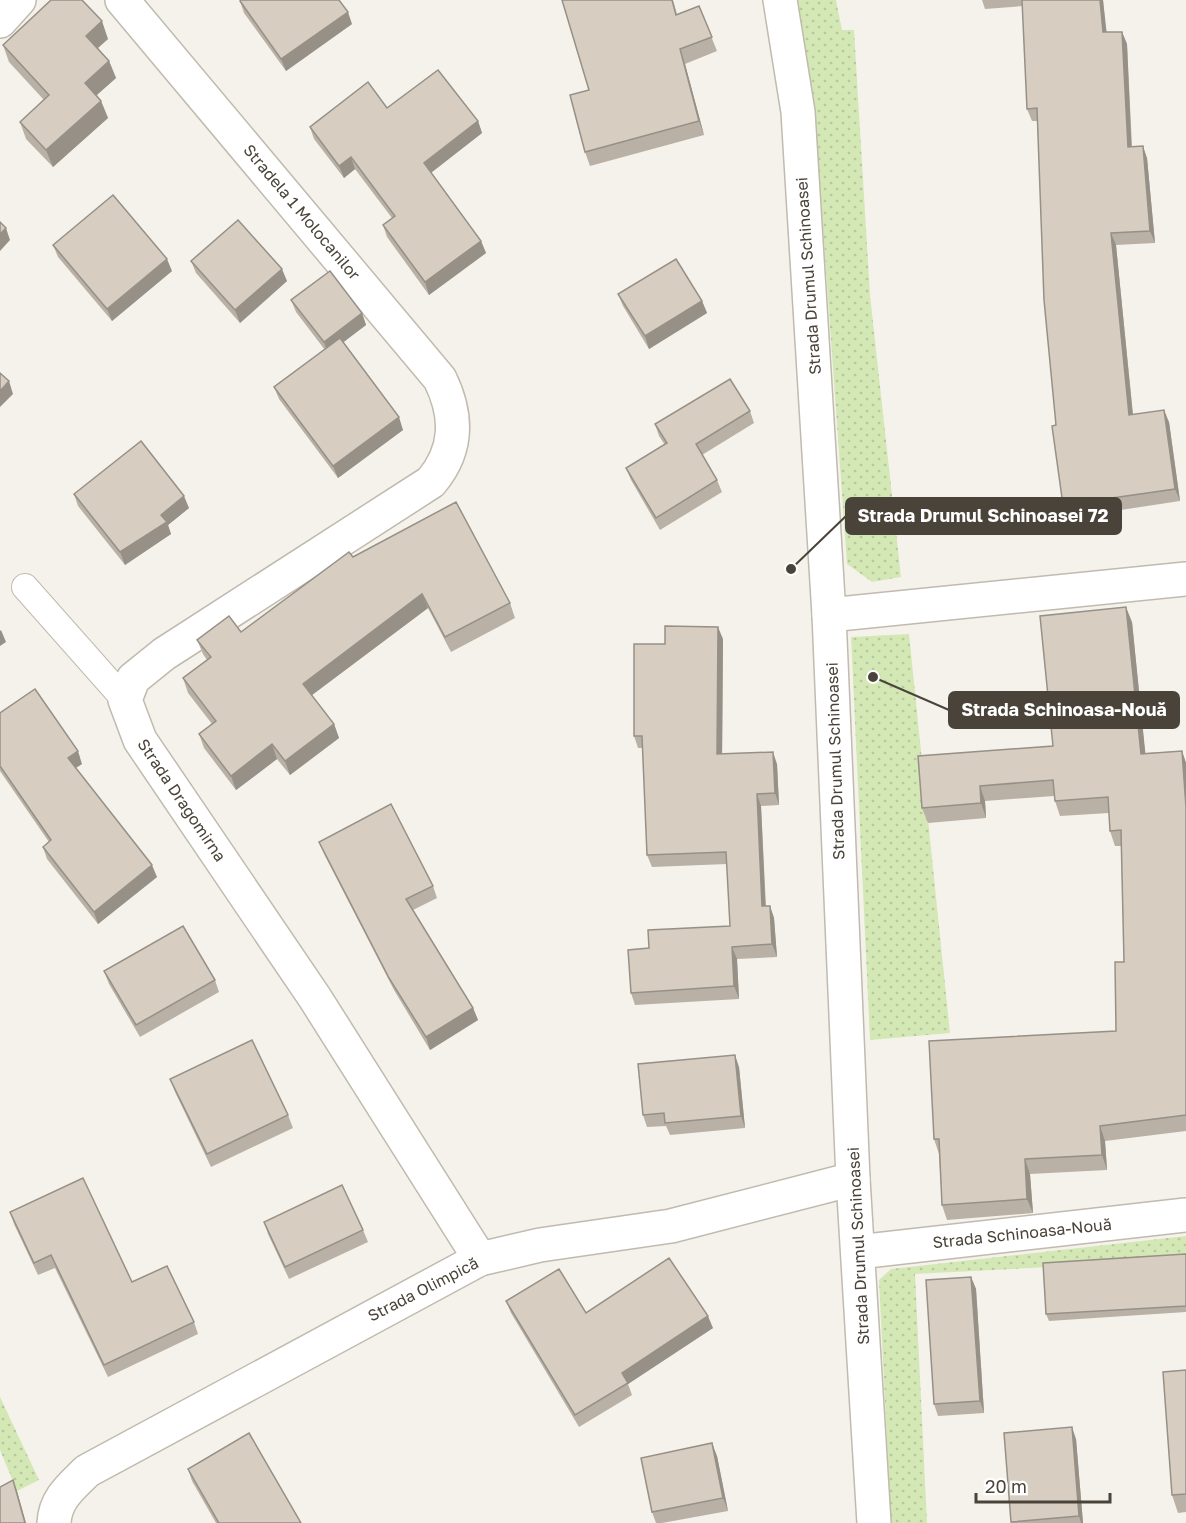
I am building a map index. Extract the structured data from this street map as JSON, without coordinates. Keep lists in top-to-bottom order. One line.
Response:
{"streets":{"street":["Stradela 1 Molocanilor","Strada Drumul Schinoasei","Strada Dragomirna","Strada Schinoasa-Nouă","Strada Olimpică"]},"crossings":[["Stradela 1 Molocanilor","Strada Dragomirna"],["Strada Drumul Schinoasei","Strada Schinoasa-Nouă"],["Strada Drumul Schinoasei","Strada Olimpică"],["Strada Dragomirna","Strada Olimpică"]],"places":["Strada Drumul Schinoasei 72","Strada Schinoasa-Nouă"],"scale_bar":"20 m"}
